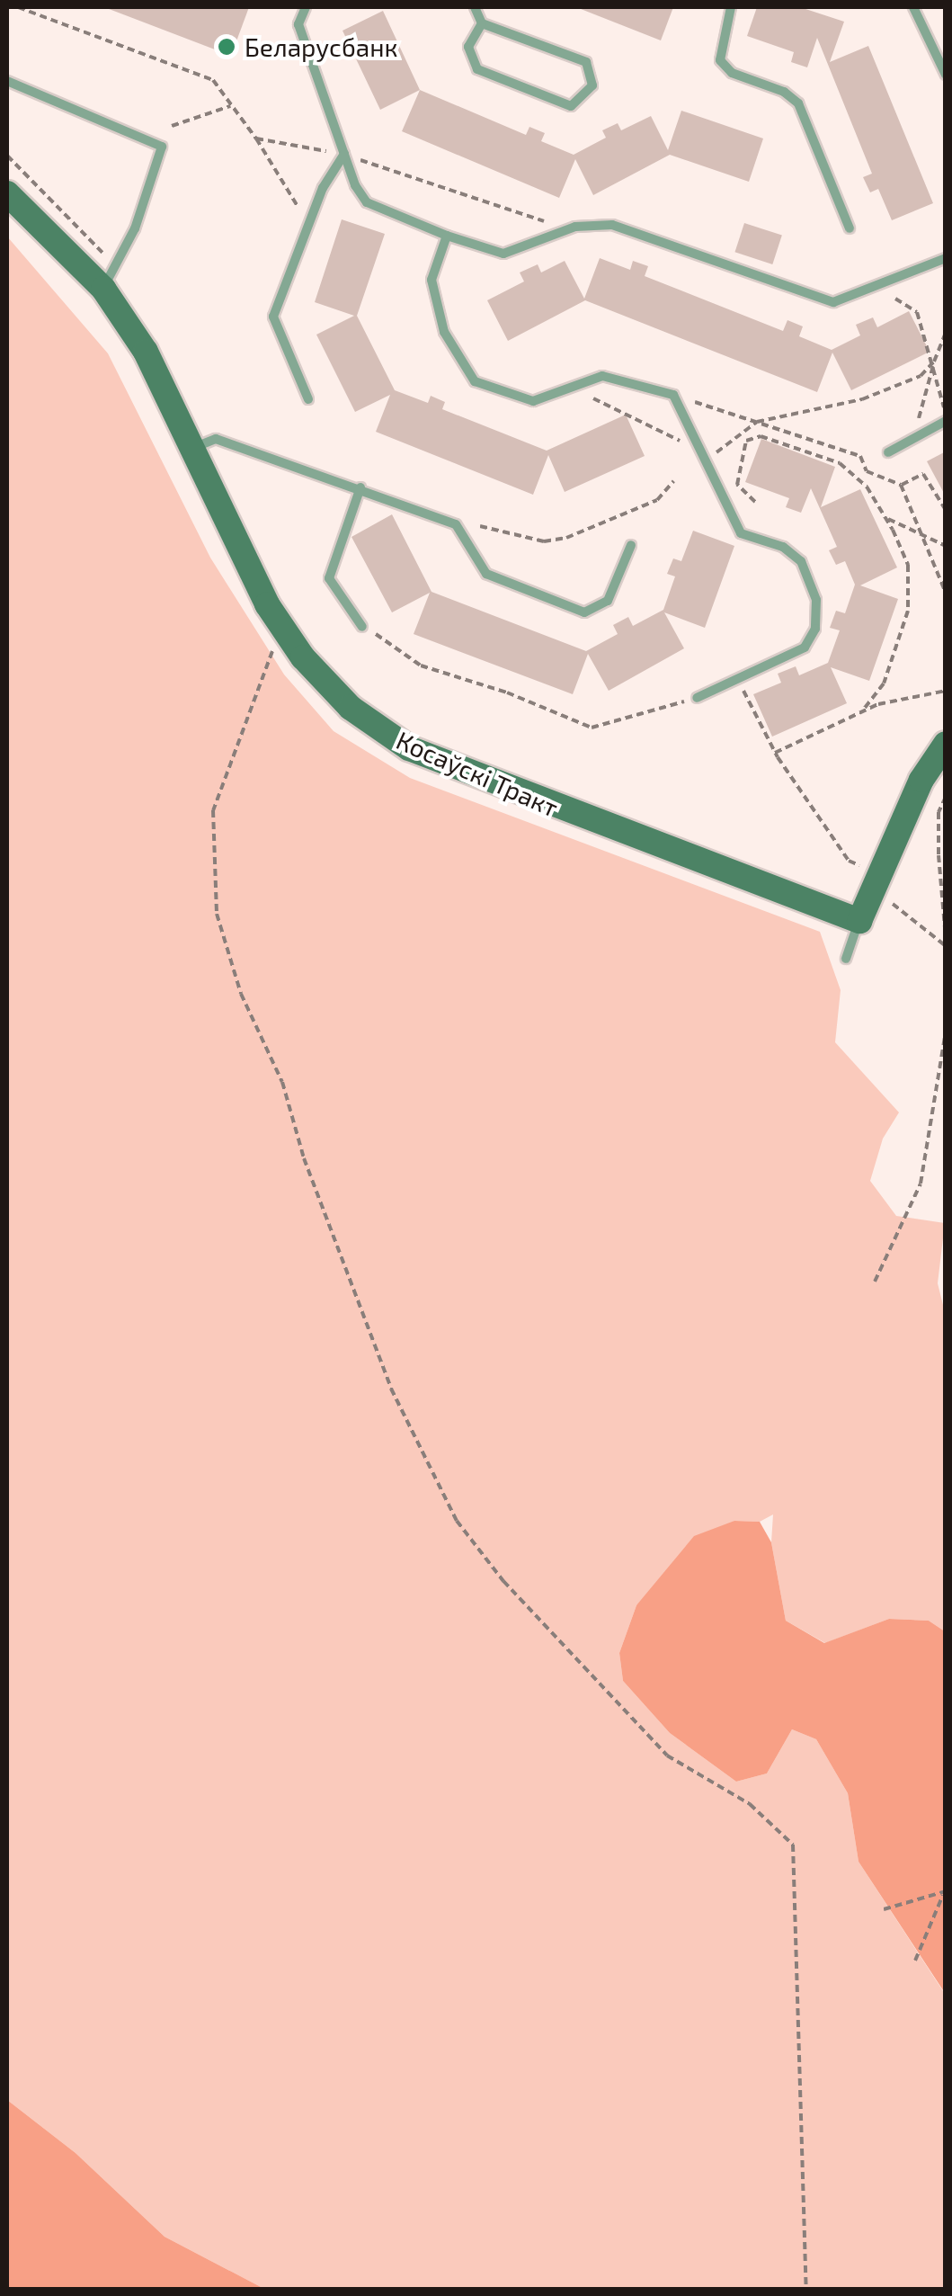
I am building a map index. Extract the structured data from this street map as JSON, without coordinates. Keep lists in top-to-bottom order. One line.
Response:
{"streets":{"main road":["Косаўскі Тракт"]},"places":["Беларусбанк"]}
